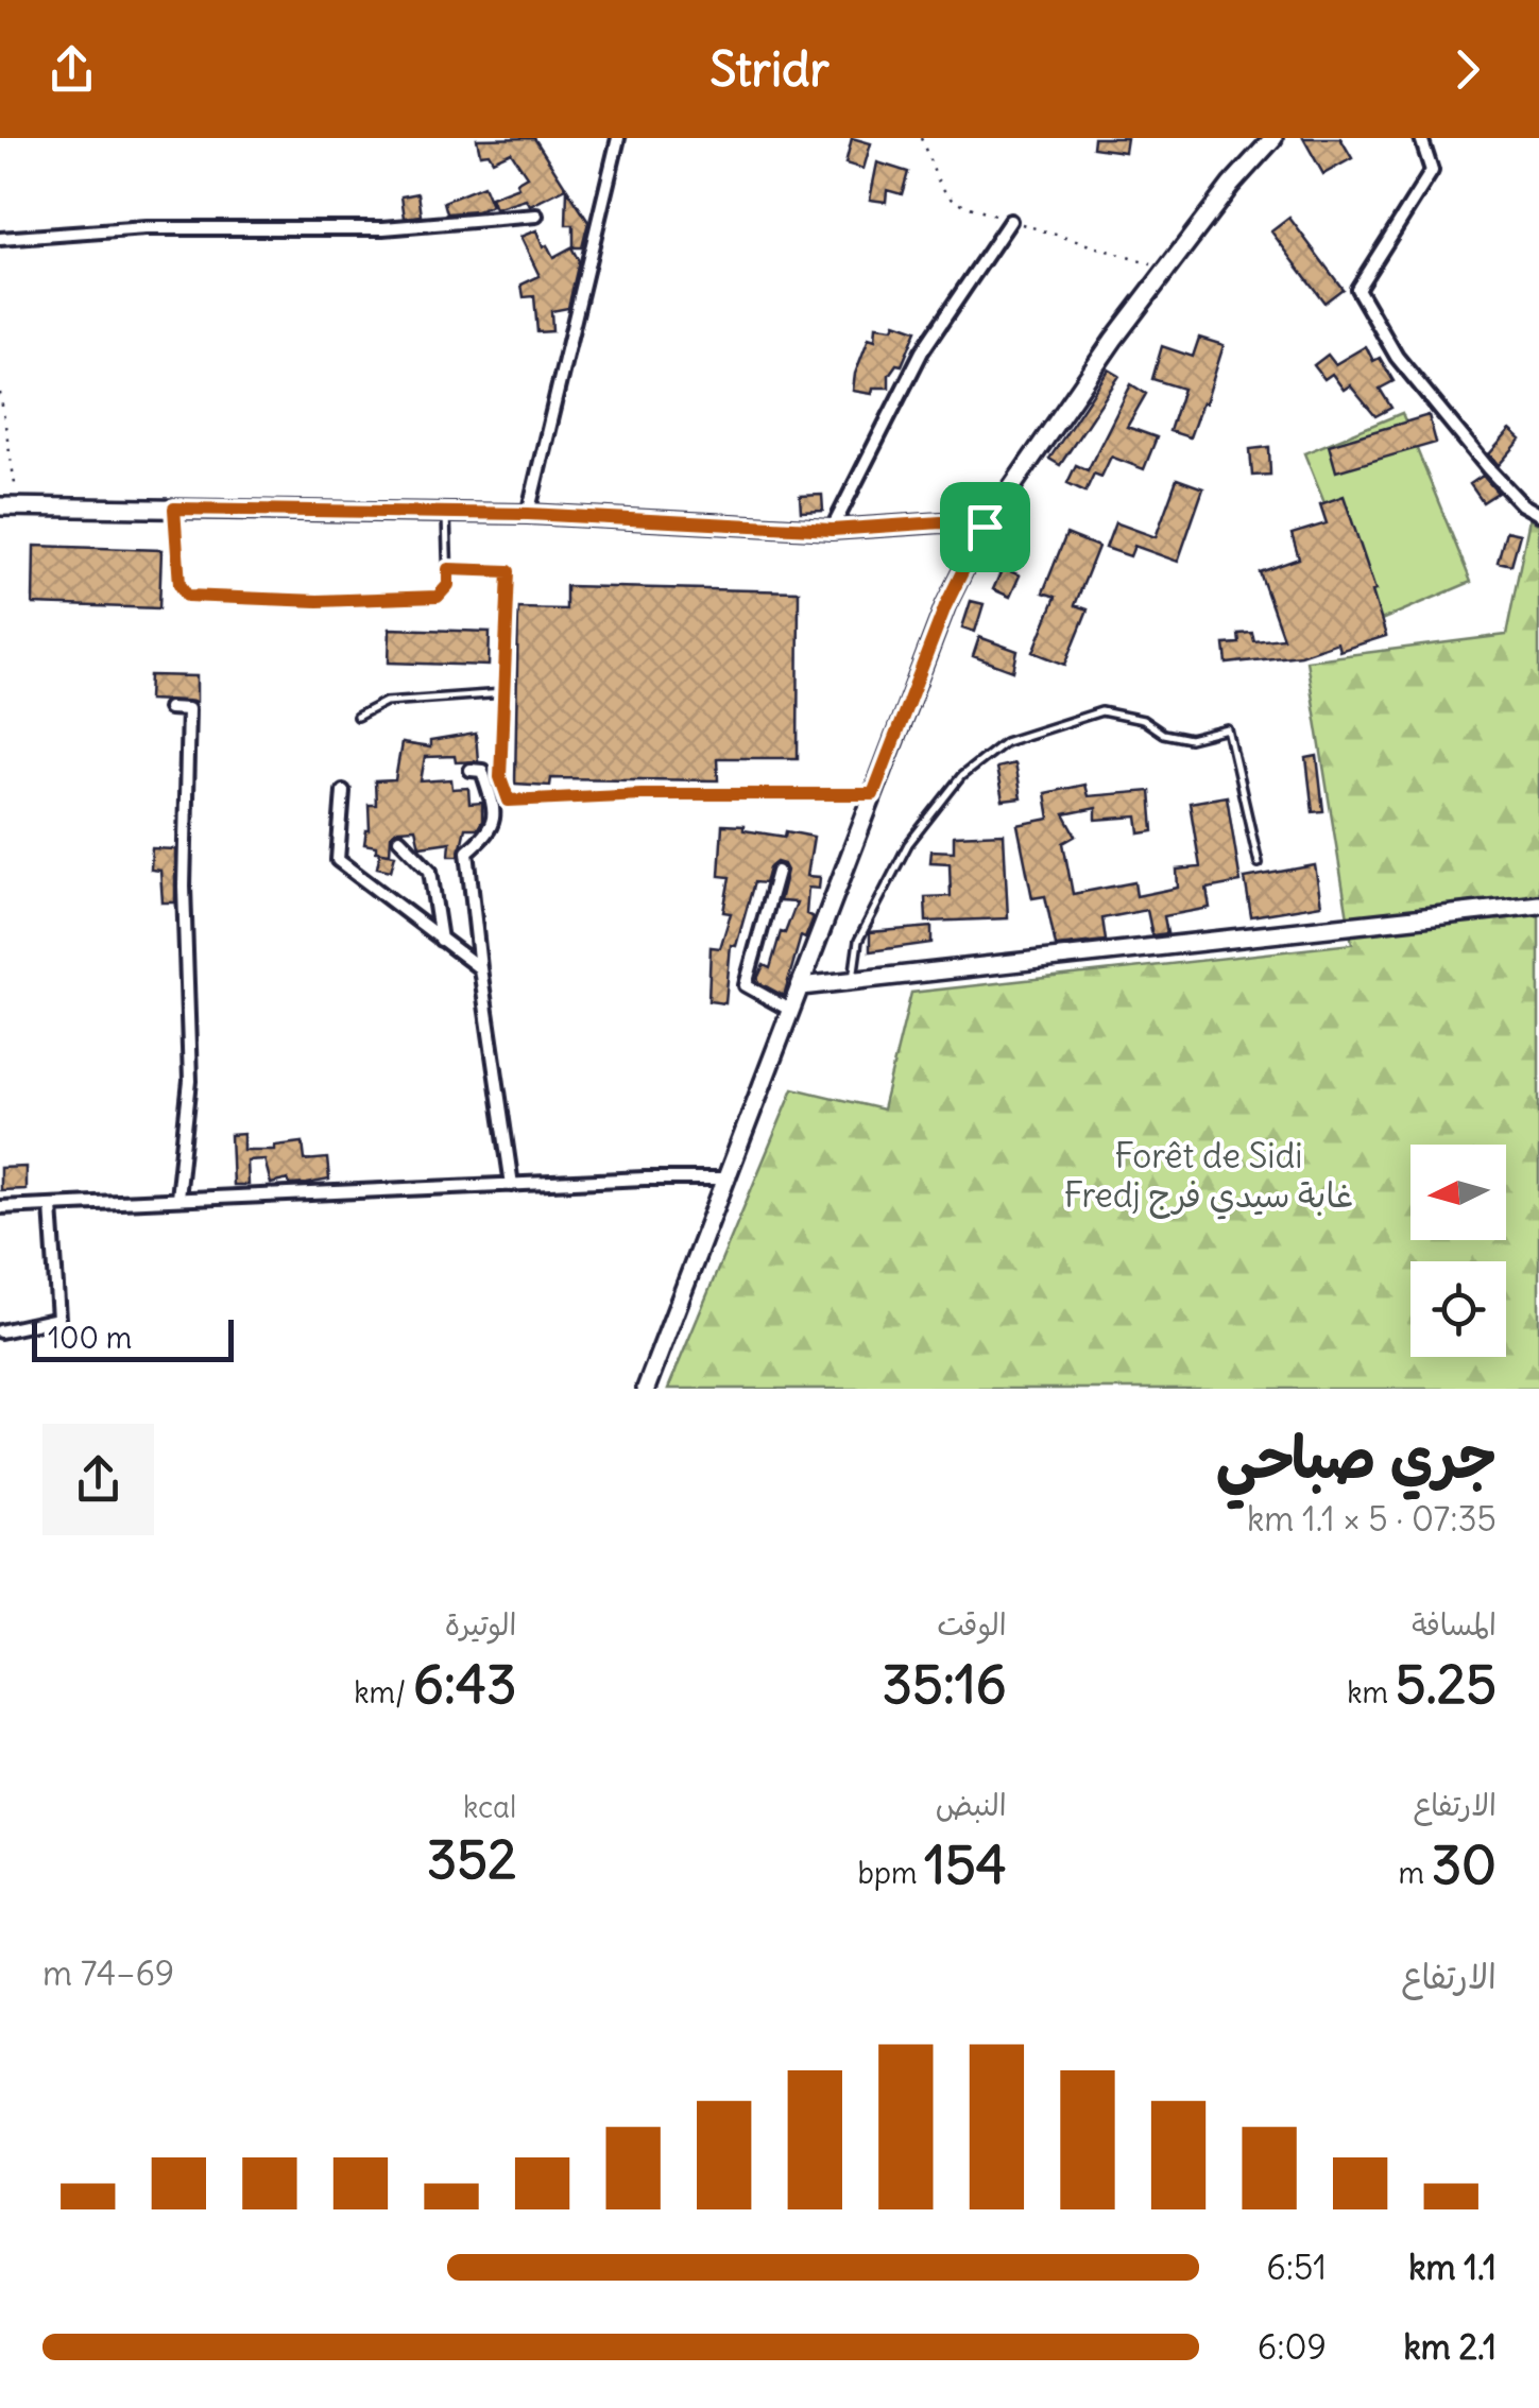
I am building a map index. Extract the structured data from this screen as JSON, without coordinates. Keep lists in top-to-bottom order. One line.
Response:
{"parks":["Forêt de Sidi Fredj غابة سيدي فرج"],"scale_bar":"100 m","north":"left","page":{"header":"Stridr","scale":"100 m","heading":["جري صباحي","07:35 · 5 × 1.1 km"],"stats":[["المسافة","5.25 km"],["الوقت","35:16"],["الوتيرة","6:43 /km"],["الارتفاع","30 m"],["النبض","154 bpm"],["kcal","352"]],"chart":["الارتفاع","69–74 m"],"list":[{"name":"1.1 km","note":"6:51"},{"name":"2.1 km","note":"6:09"}]}}
